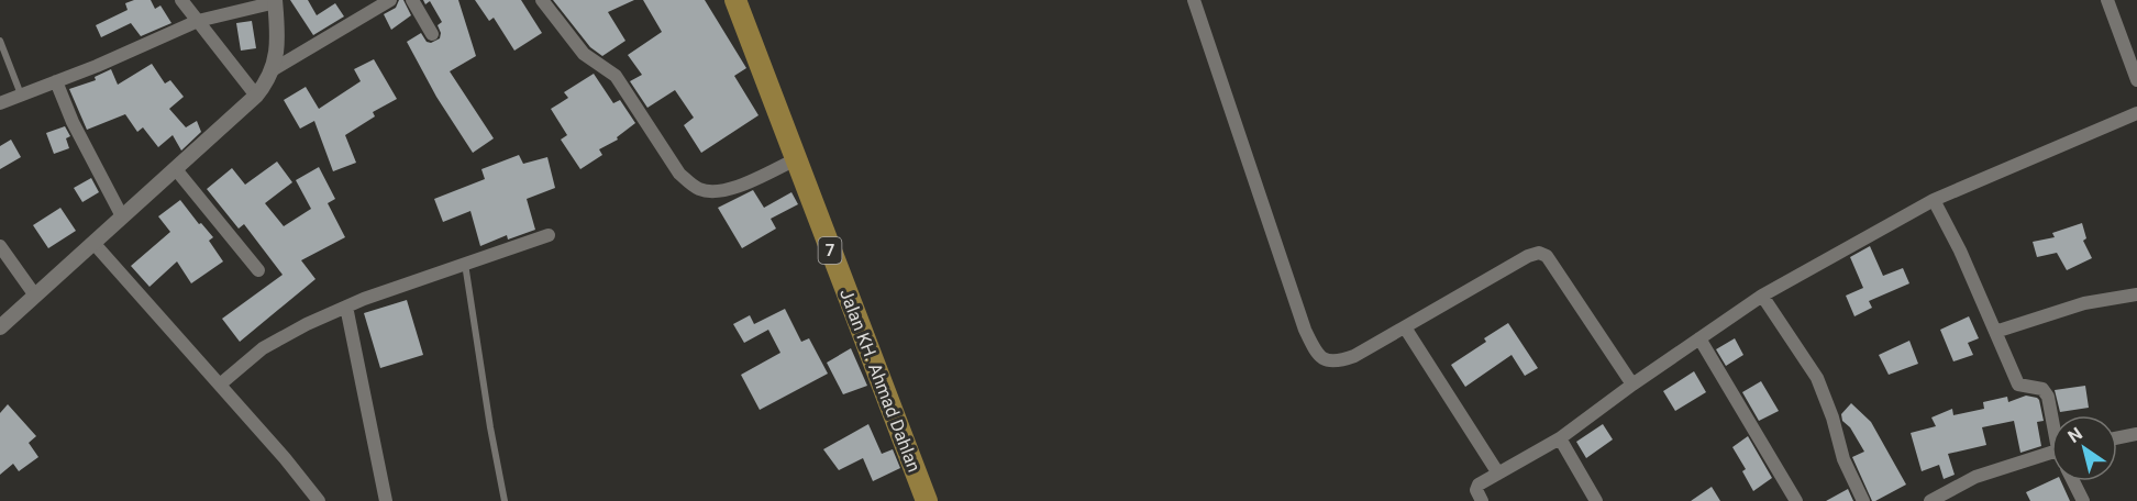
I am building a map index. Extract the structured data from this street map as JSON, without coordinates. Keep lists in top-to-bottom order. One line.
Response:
{"streets":{"highway":["7","Jalan KH. Ahmad Dahlan"]},"north":"top left"}
